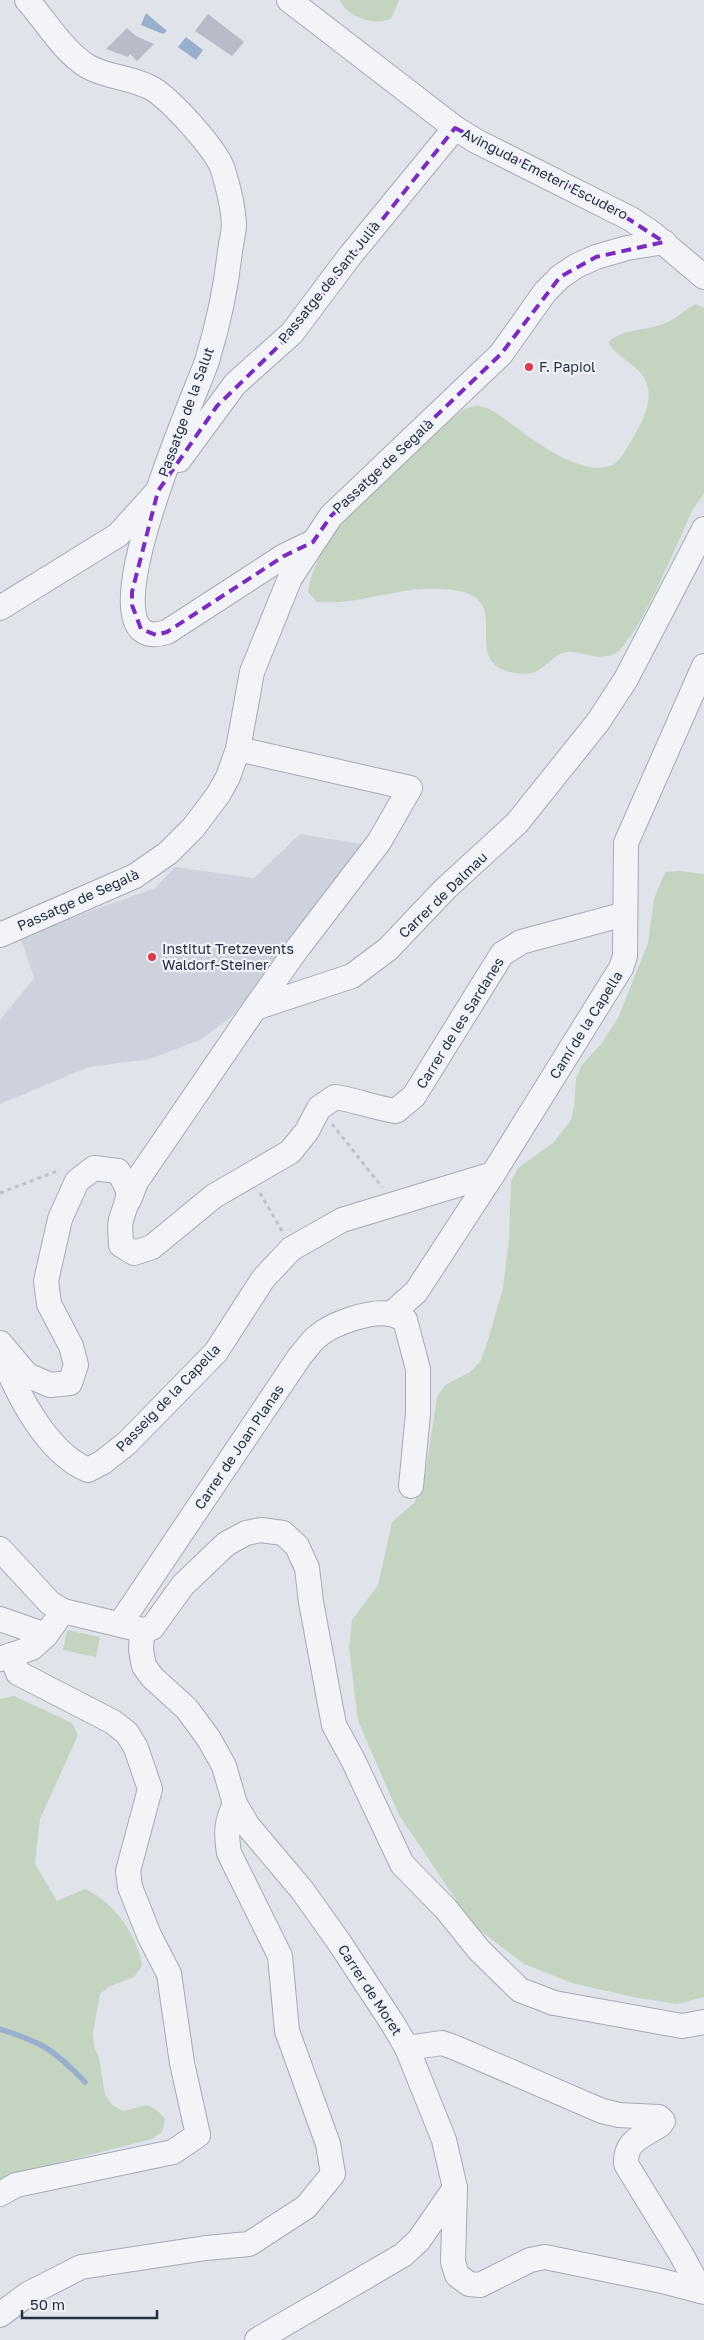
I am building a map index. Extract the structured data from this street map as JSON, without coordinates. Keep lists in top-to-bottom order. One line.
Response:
{"streets":{"street":["Avinguda Emeteri Escudero","Passatge de Sant Julià","Passatge de la Salut","Passatge de Segalà","Carrer de Dalmau","Carrer de les Sardanes","Camí de la Capella","Passeig de la Capella","Carrer de Joan Planas","Carrer de Moret"]},"crossings":[["Avinguda Emeteri Escudero","Passatge de Sant Julià"],["Avinguda Emeteri Escudero","Passatge de Segalà"],["Passatge de Sant Julià","Passatge de la Salut"],["Passatge de la Salut","Passatge de Segalà"],["Carrer de les Sardanes","Camí de la Capella"],["Camí de la Capella","Passeig de la Capella"],["Camí de la Capella","Carrer de Joan Planas"],["Carrer de Joan Planas","Carrer de Moret"]],"places":["F. Papiol","Institut Tretzevents Waldorf-Steiner"],"scale_bar":"50 m"}
